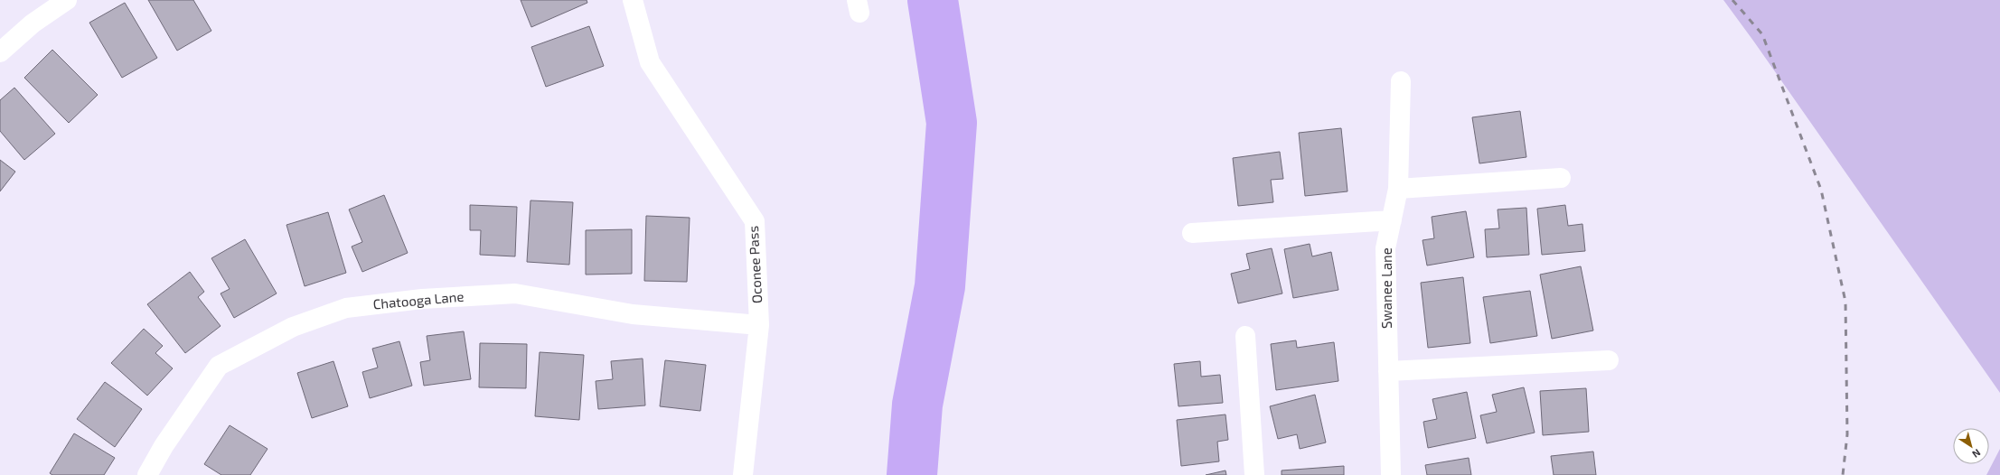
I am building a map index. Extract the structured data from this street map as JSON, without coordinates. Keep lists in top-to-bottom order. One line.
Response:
{"streets":{"street":["Oconee Pass","Swanee Lane","Chatooga Lane"]},"crossings":[["Oconee Pass","Chatooga Lane"]],"north":"bottom right"}
